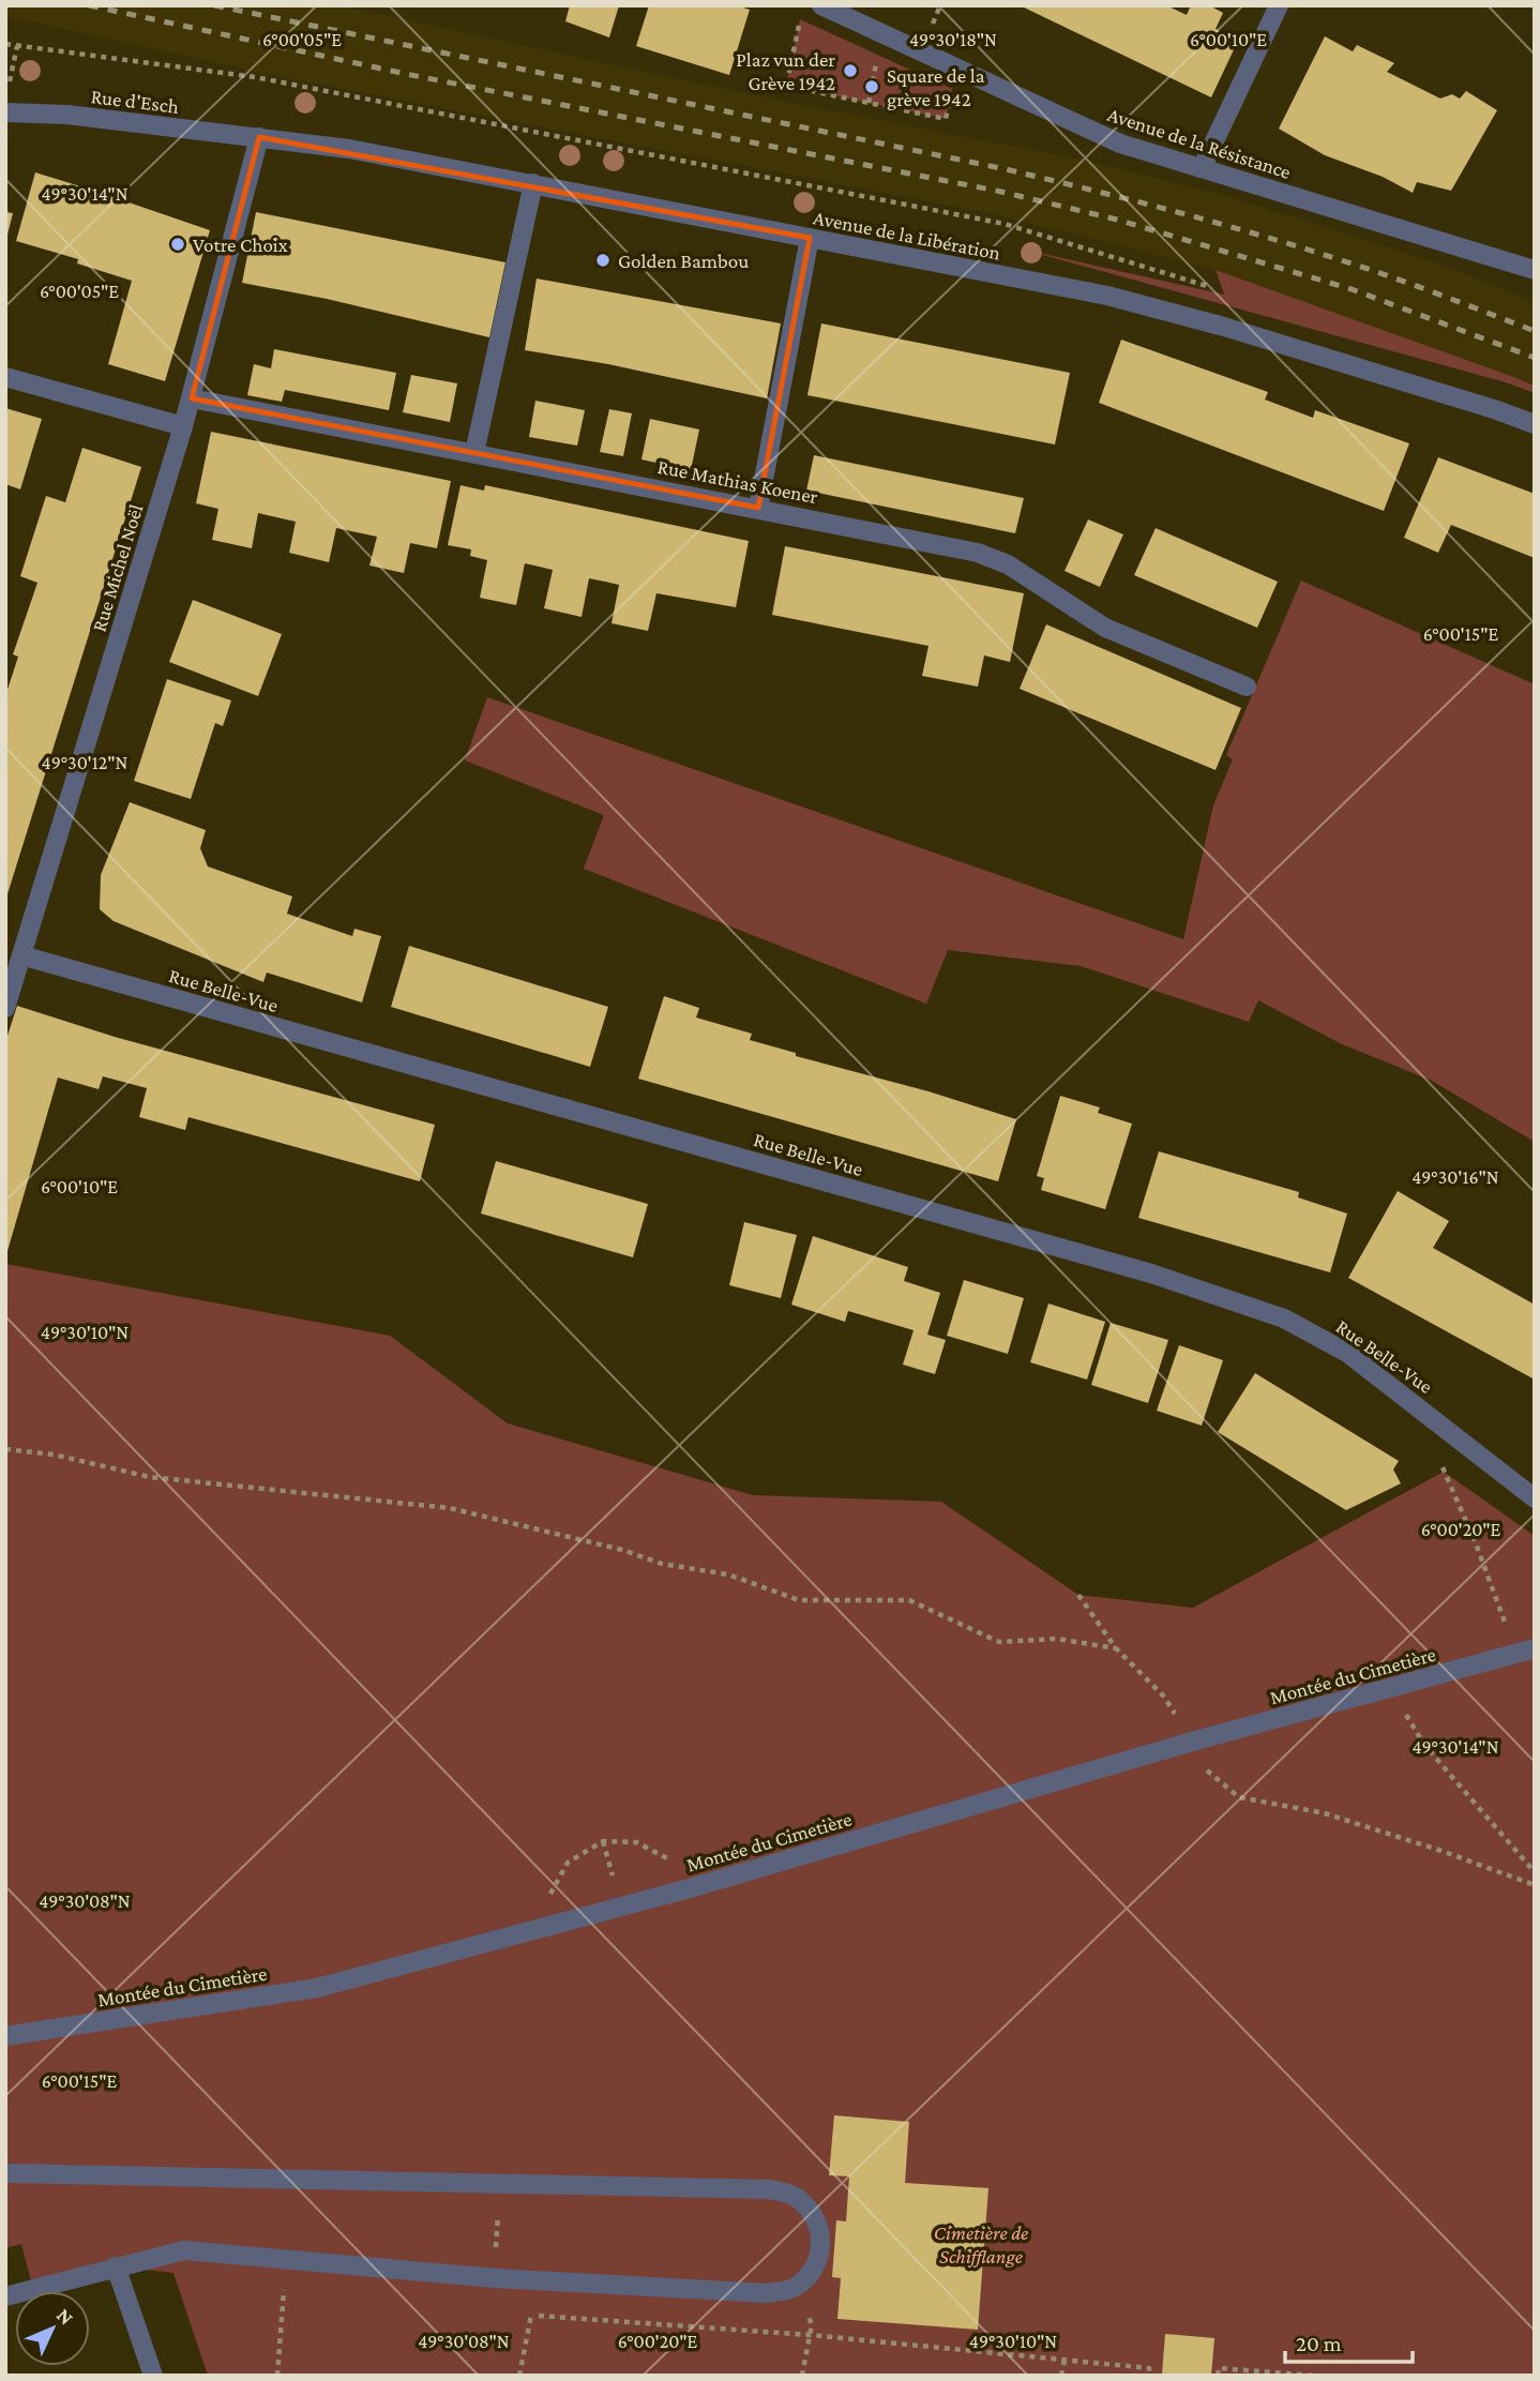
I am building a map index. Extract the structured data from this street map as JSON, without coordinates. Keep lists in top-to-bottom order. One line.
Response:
{"streets":{"street":["Rue d'Esch","Avenue de la Résistance","Avenue de la Libération","Rue Mathias Koener","Rue Michel Noël","Rue Belle-Vue","Montée du Cimetière"]},"crossings":[["Rue d'Esch","Avenue de la Libération"],["Rue d'Esch","Rue Michel Noël"],["Avenue de la Libération","Rue Michel Noël"],["Rue Mathias Koener","Rue Michel Noël"],["Rue Michel Noël","Rue Belle-Vue"]],"parks":["Cimetière de Schifflange"],"places":["Plaz vun der Grève 1942","Square de la grève 1942","Votre Choix","Golden Bambou"],"scale_bar":"20 m","north":"top right","coordinates":["6°00'05\"E","6°00'10\"E","49°30'18\"N","49°30'14\"N","6°00'15\"E","49°30'12\"N","49°30'16\"N","49°30'10\"N","6°00'20\"E","49°30'08\"N"]}
